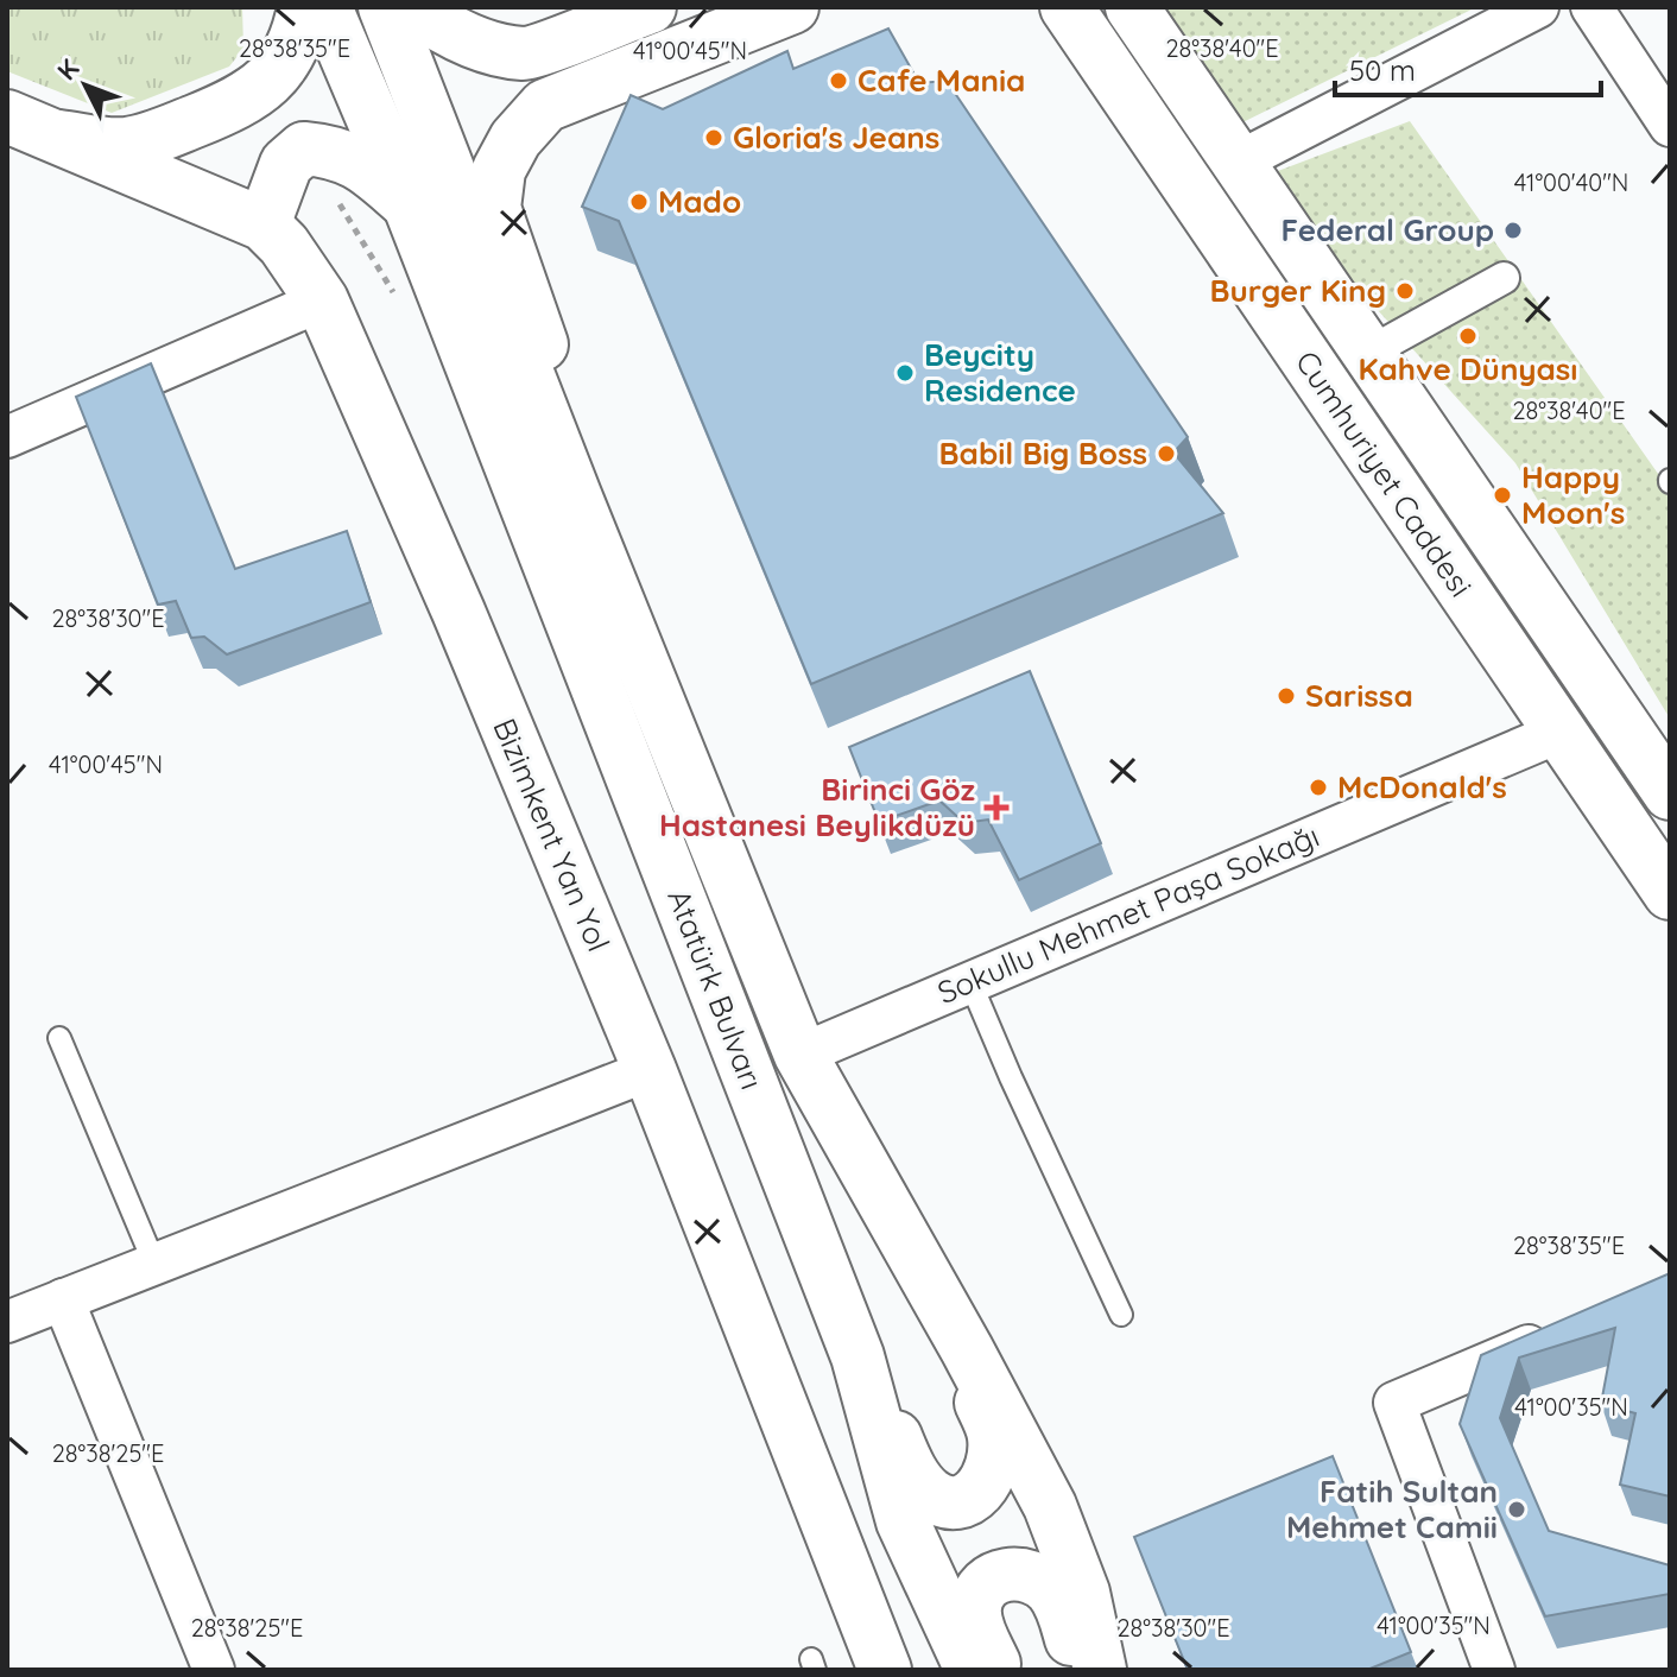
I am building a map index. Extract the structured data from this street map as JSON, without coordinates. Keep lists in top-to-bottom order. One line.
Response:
{"streets":{"main road":["Cumhuriyet Caddesi","Bizimkent Yan Yol","Atatürk Bulvarı"],"street":["Sokullu Mehmet Paşa Sokağı"]},"crossings":[["Cumhuriyet Caddesi","Sokullu Mehmet Paşa Sokağı"],["Sokullu Mehmet Paşa Sokağı","Atatürk Bulvarı"]],"places":{"other":["Cafe Mania","Gloria's Jeans","Mado","Federal Group","Burger King","Kahve Dünyası","Beycity Residence","Babil Big Boss","Happy Moon's","Sarissa","McDonald's","Fatih Sultan Mehmet Camii"],"health":["Birinci Göz Hastanesi Beylikdüzü"]},"scale_bar":"50 m","north":"top left","coordinates":["28°38'35\"E","28°38'40\"E","41°00'45\"N","41°00'40\"N","28°38'30\"E","41°00'35\"N","28°38'25\"E"]}
